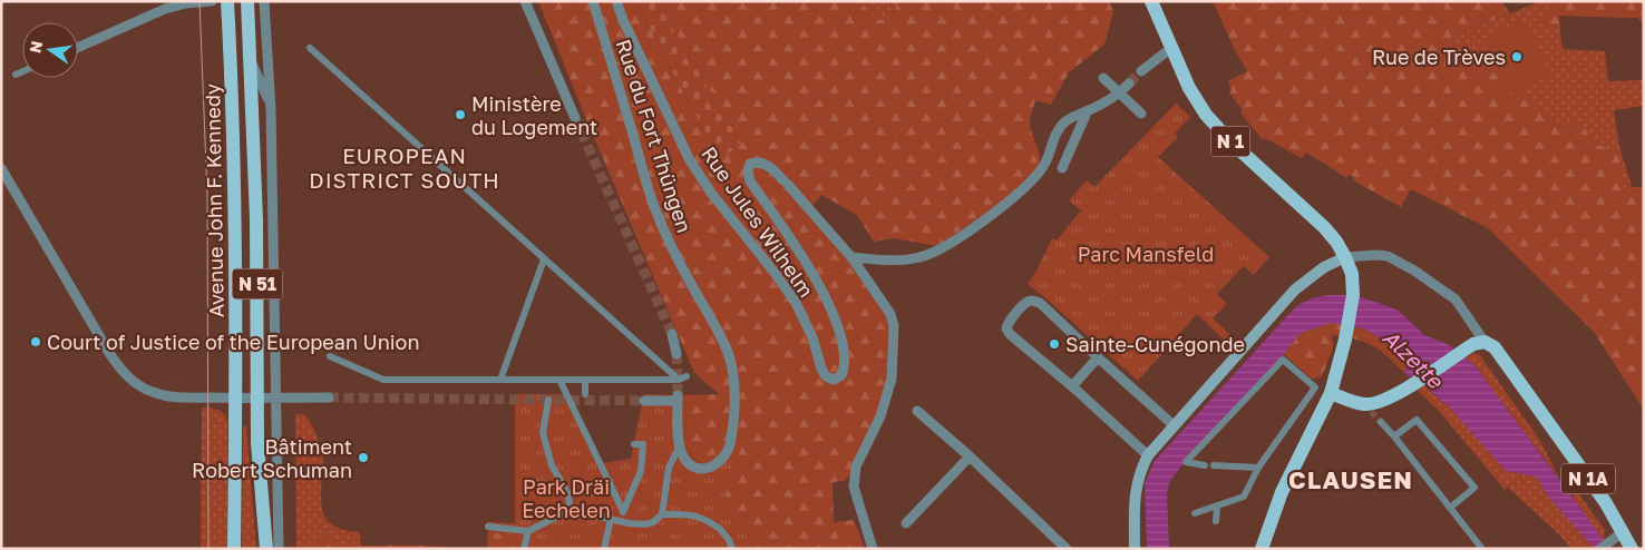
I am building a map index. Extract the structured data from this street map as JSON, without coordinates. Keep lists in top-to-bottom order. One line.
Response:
{"streets":{"main road":["N 1","Avenue John F. Kennedy","N 51","N 1A"],"street":["Rue du Fort Thüngen","Rue Jules Wilhelm"]},"districts":["EUROPEAN DISTRICT SOUTH","CLAUSEN"],"water":["Alzette"],"parks":["Parc Mansfeld","Park Dräi Eechelen"],"places":["Rue de Trèves","Ministère du Logement","Court of Justice of the European Union","Sainte-Cunégonde","Bâtiment Robert Schuman"],"north":"left"}
